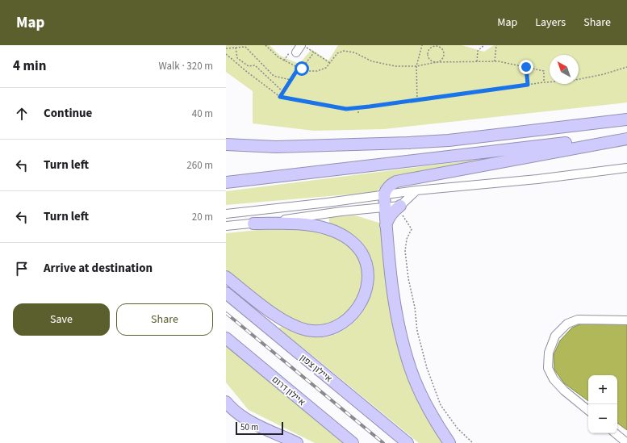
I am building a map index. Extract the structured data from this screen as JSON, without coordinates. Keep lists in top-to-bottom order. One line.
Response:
{"streets":{"highway":["איילון צפון","איילון דרום"]},"scale_bar":"50 m","north":"top left","page":{"header":"Map","nav":["Map","Layers","Share"],"heading":["4 min","Walk · 320 m"],"list":[["Continue","40 m"],["Turn left","260 m"],["Turn left","20 m"],"Arrive at destination"],"buttons":["Save","Share"],"map_buttons":["+","−"],"scale":"50 m"}}
